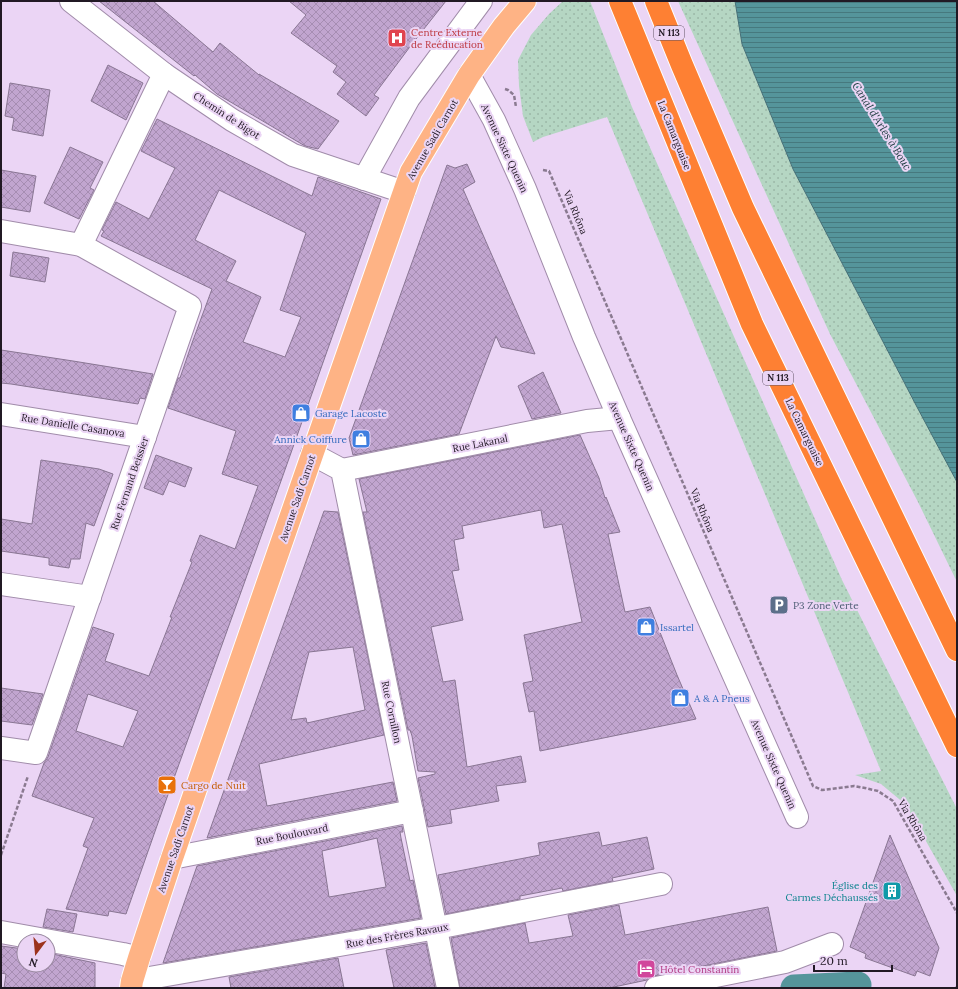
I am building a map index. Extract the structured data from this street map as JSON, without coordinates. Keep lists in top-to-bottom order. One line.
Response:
{"streets":{"highway":["N 113","La Camarguaise"],"main road":["Avenue Sadi Carnot"],"street":["Chemin de Bigot","Avenue Sixte Quenin","Rue Danielle Casanova","Rue Lakanal","Rue Fernand Beissier","Rue Cornillon","Rue Boulouvard","Rue des Frères Ravaux"],"path":["Via Rhôna"]},"crossings":[["Chemin de Bigot","Avenue Sadi Carnot"],["Avenue Sadi Carnot","Avenue Sixte Quenin"],["Avenue Sadi Carnot","Rue Boulouvard"],["Avenue Sadi Carnot","Rue des Frères Ravaux"],["Avenue Sixte Quenin","Rue Lakanal"],["Rue Danielle Casanova","Rue Fernand Beissier"],["Rue Lakanal","Rue Cornillon"],["Rue Cornillon","Rue Boulouvard"],["Rue Cornillon","Rue des Frères Ravaux"]],"water":["Canal d'Arles à Bouc"],"places":{"hospital":["Centre Externe de Reéducation"],"shop":["Garage Lacoste","Annick Coiffure","Issartel","A & A Pneus"],"parking":["P3 Zone Verte"],"bar":["Cargo de Nuit"],"building":["Église des Carmes Déchaussés"],"hotel":["Hôtel Constantin"]},"scale_bar":"20 m","north":"bottom"}
